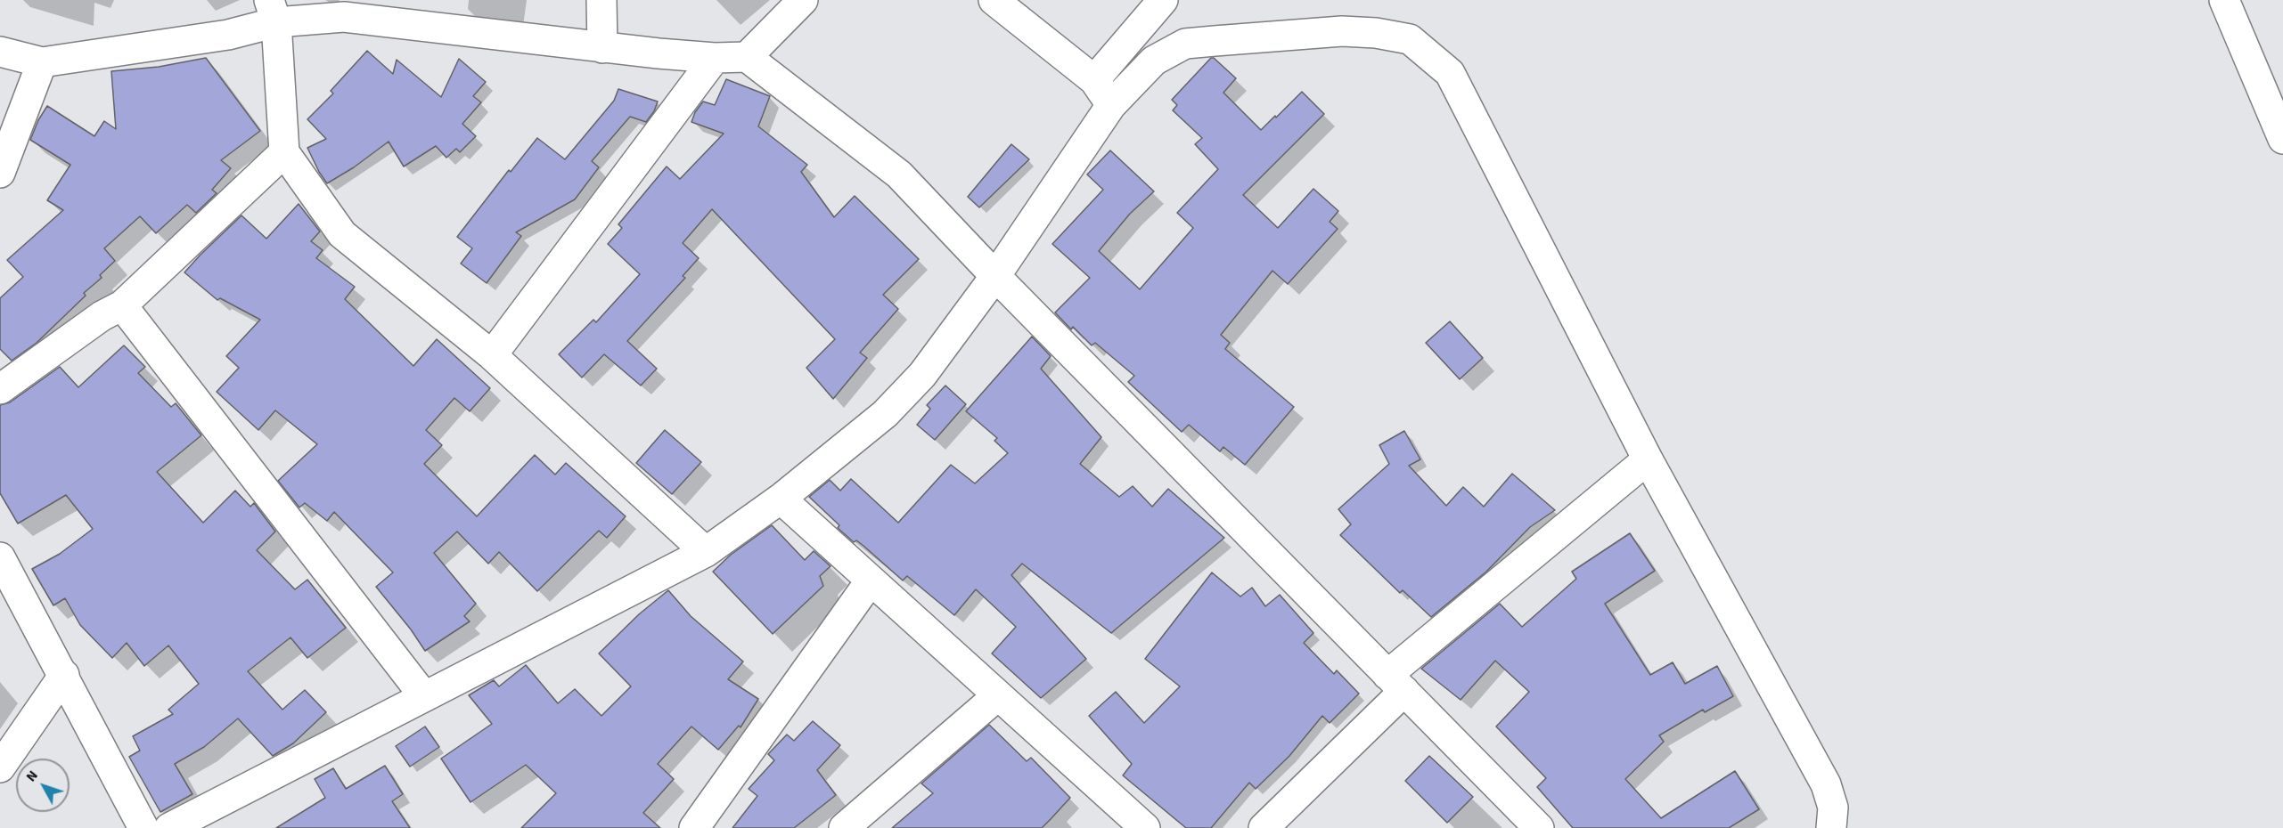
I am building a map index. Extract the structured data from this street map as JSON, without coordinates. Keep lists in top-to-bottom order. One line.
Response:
{"north":"top left"}
